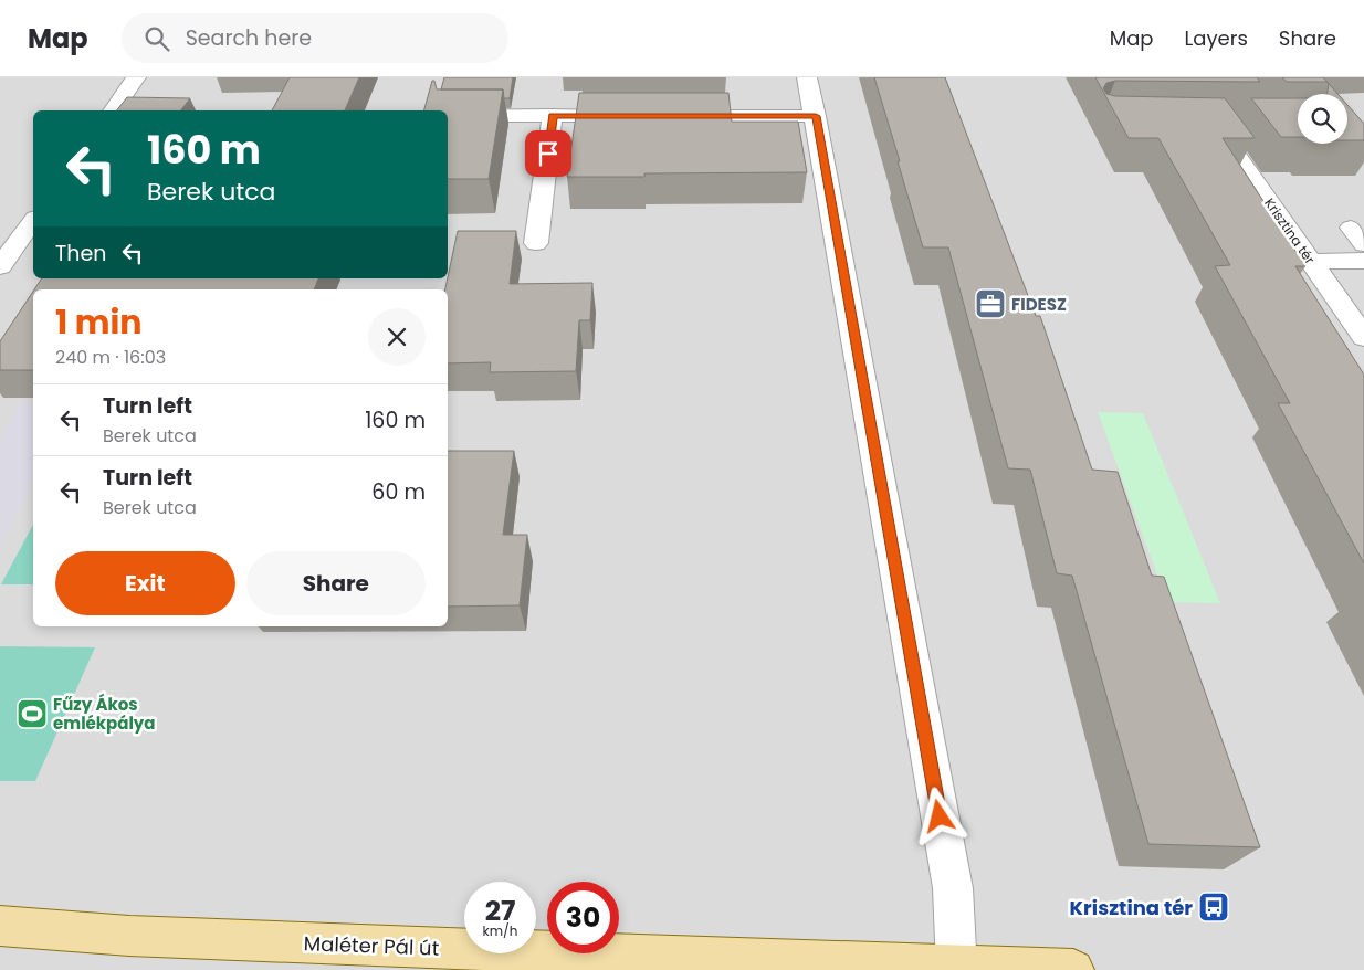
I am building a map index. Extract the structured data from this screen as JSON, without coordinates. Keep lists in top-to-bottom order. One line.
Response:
{"streets":{"main road":["Maléter Pál út"],"street":["Krisztina tér"]},"places":{"office":["FIDESZ"],"sports":["Fűzy Ákos emlékpálya"],"bus stop":["Krisztina tér"]},"page":{"header":"Map","search":"Search here","nav":["Map","Layers","Share"],"turn":["160 m","Berek utca"],"then":"Then","heading":["1 min","240 m · 16:03"],"list":[{"name":"Turn left","note":"Berek utca","value":"160 m"},{"name":"Turn left","note":"Berek utca","value":"60 m"}],"buttons":["Exit","Share"],"speed":"27 km/h","limit":"30"}}
